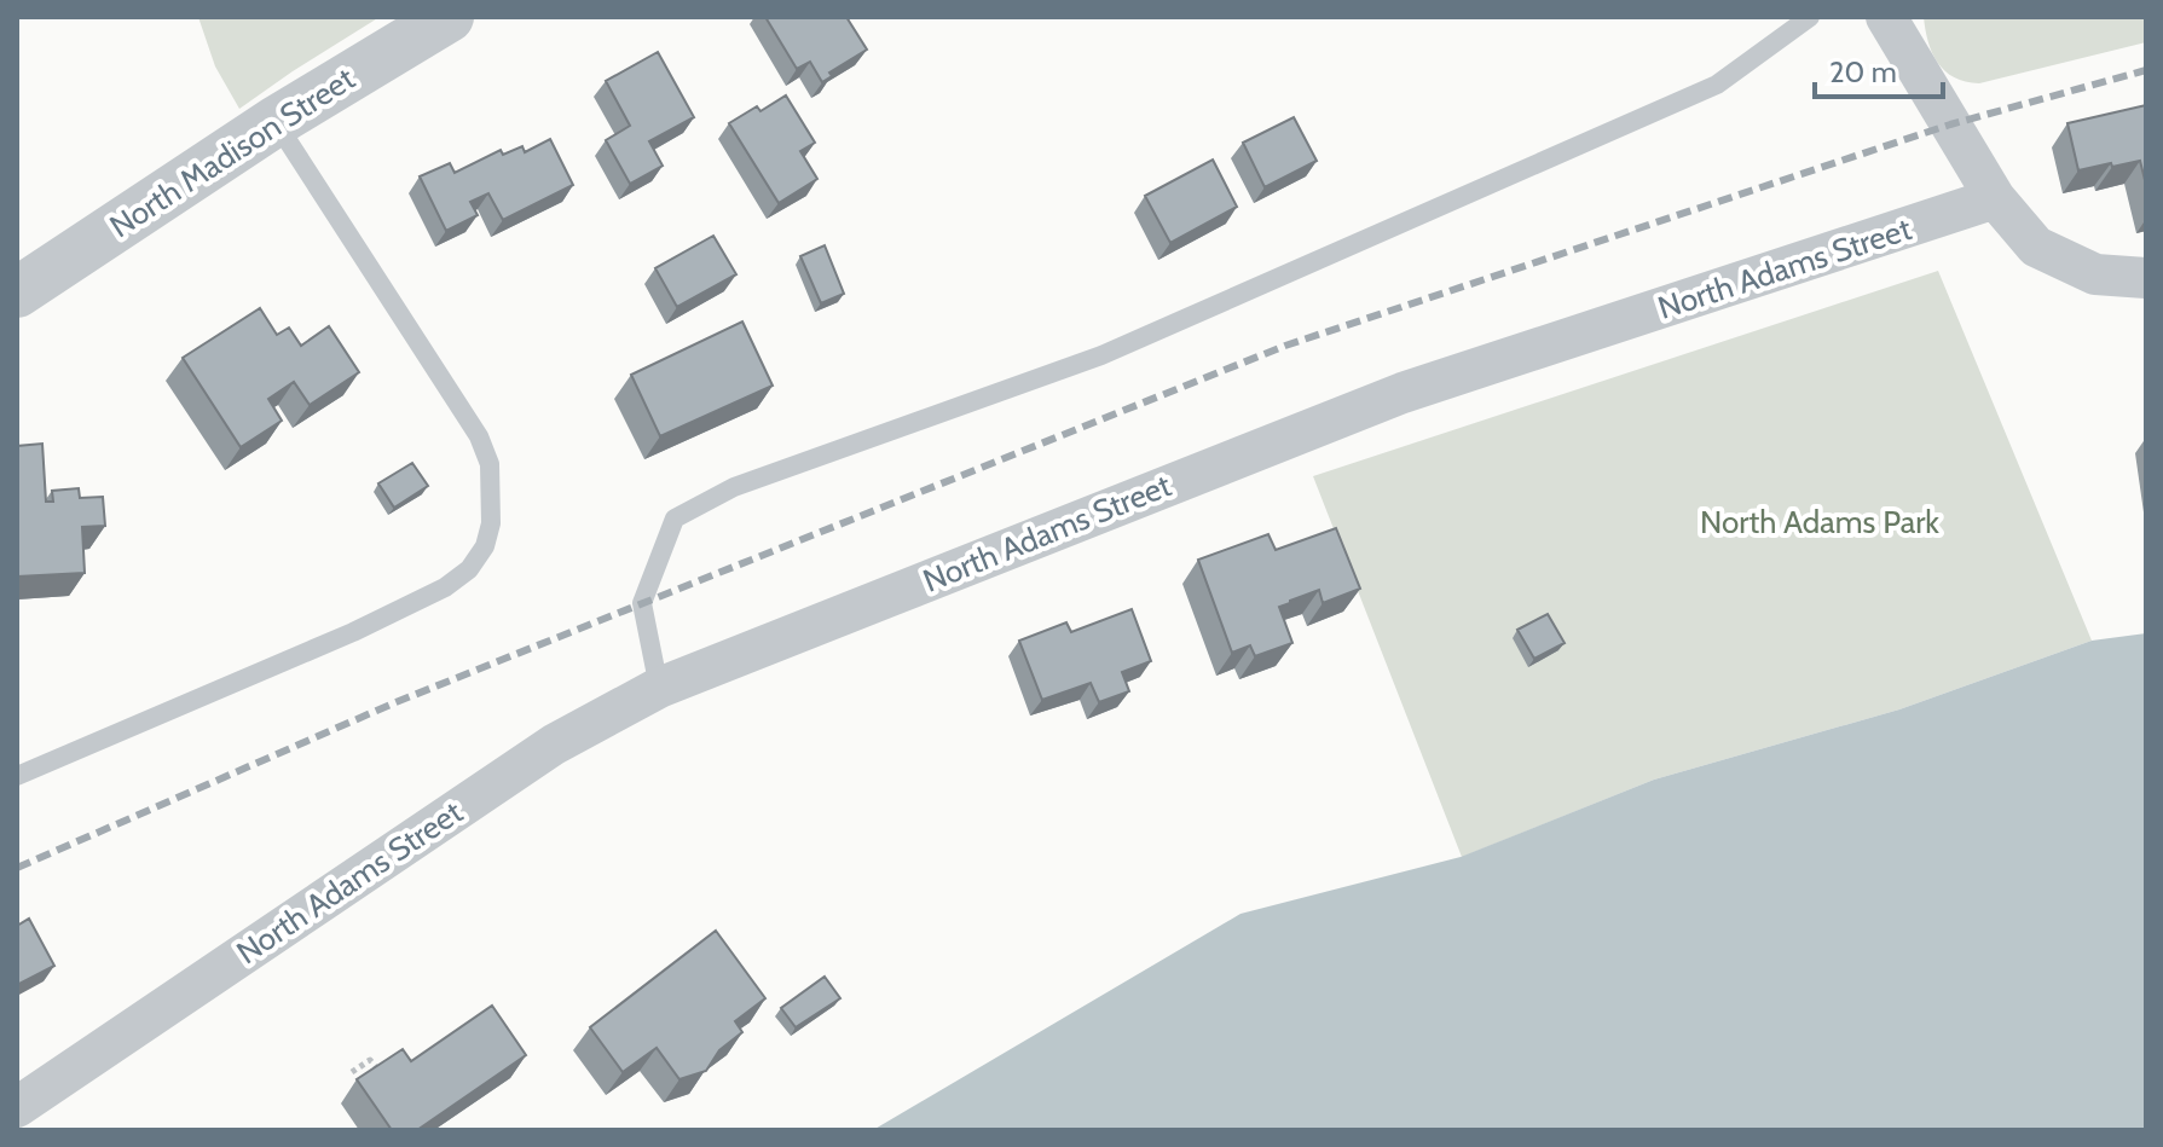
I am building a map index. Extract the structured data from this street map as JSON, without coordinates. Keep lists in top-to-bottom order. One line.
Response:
{"streets":{"street":["North Madison Street","North Adams Street"]},"parks":["North Adams Park"],"scale_bar":"20 m"}
